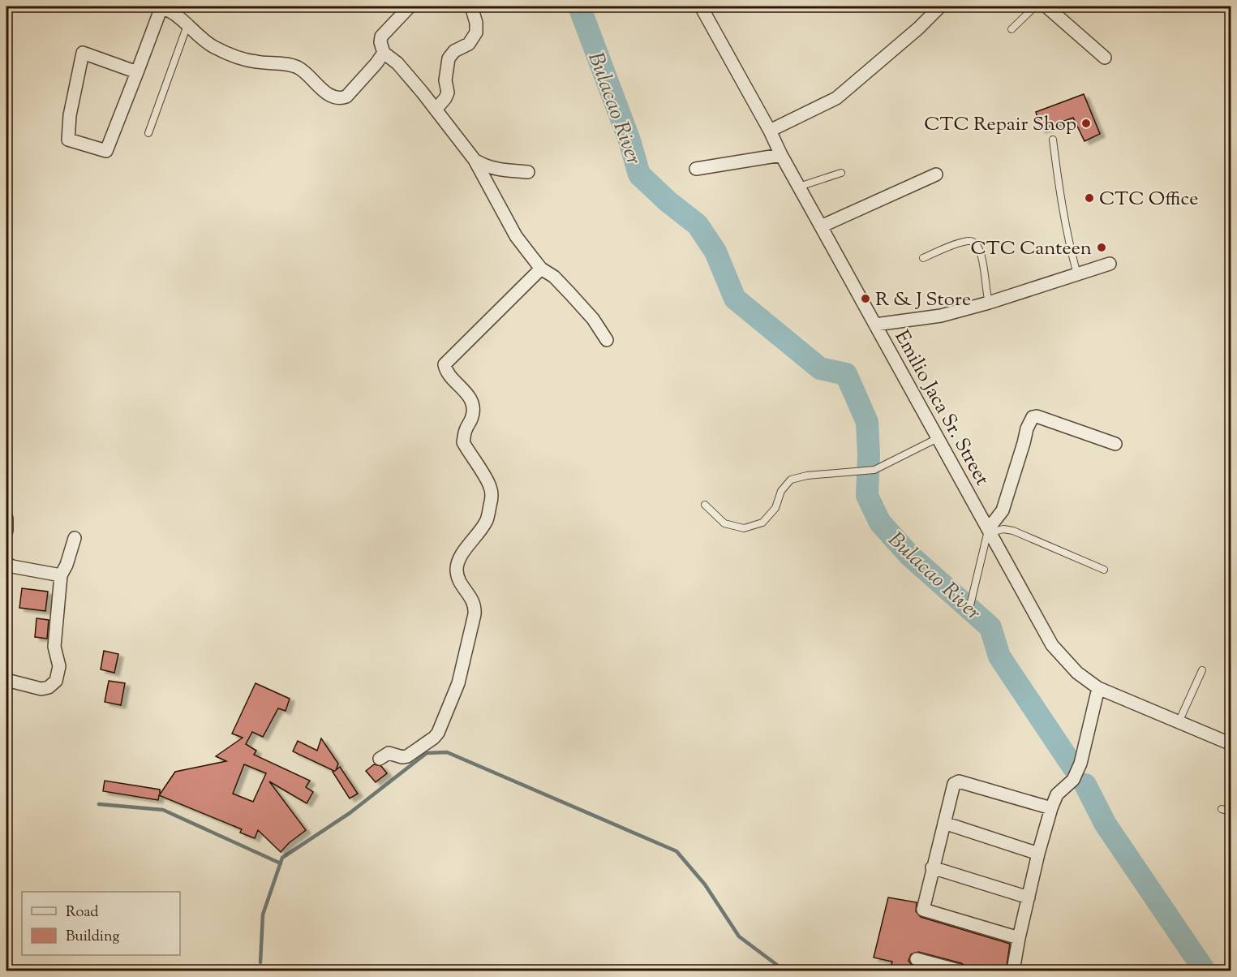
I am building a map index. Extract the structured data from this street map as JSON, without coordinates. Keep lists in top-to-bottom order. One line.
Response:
{"streets":{"street":["Emilio Jaca Sr. Street"]},"water":["Bulacao River"],"places":["CTC Repair Shop","CTC Office","CTC Canteen","R & J Store"],"legend":["Road","Building"]}
